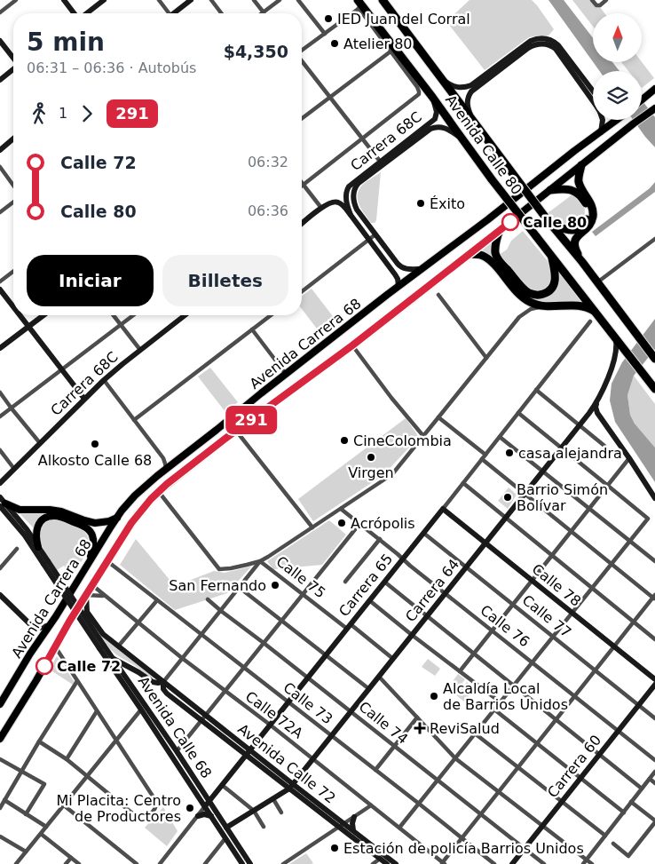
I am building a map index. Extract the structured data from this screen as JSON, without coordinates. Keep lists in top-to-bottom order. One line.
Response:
{"streets":{"highway":["Avenida Calle 80"],"main road":["Avenida Carrera 68"],"street":["Carrera 68C","Calle 75","Carrera 65","Calle 78","Carrera 64","Calle 77","Calle 76","Calle 73","Calle 72A","Calle 74","Avenida Calle 68","Avenida Calle 72","Carrera 60"]},"crossings":[["Carrera 68C","Avenida Calle 80"],["Avenida Calle 80","Carrera 64"],["Avenida Carrera 68","Calle 73"],["Avenida Carrera 68","Calle 72A"],["Avenida Carrera 68","Avenida Calle 72"],["Calle 75","Carrera 65"],["Calle 75","Carrera 64"],["Carrera 65","Calle 78"],["Carrera 65","Calle 77"],["Carrera 65","Calle 76"],["Carrera 65","Calle 73"],["Carrera 65","Calle 72A"],["Carrera 65","Calle 74"],["Carrera 65","Avenida Calle 68"],["Carrera 65","Avenida Calle 72"],["Calle 78","Carrera 64"],["Carrera 64","Calle 77"],["Carrera 64","Calle 76"],["Carrera 64","Calle 73"],["Carrera 64","Calle 72A"],["Carrera 64","Calle 74"],["Carrera 64","Avenida Calle 68"],["Carrera 64","Avenida Calle 72"],["Calle 77","Carrera 60"],["Calle 76","Carrera 60"],["Calle 74","Carrera 60"],["Avenida Calle 68","Avenida Calle 72"]],"places":{"other":["IED Juan del Corral","Atelier 80","Éxito","Calle 80","CineColombia","Alkosto Calle 68","casa alejandra","Virgen","Barrio Simón Bolívar","Acrópolis","San Fernando","Calle 72","Alcaldía Local de Barrios Unidos","Mi Placita: Centro de Productores","Estación de policía Barrios Unidos"],"health":["ReviSalud"]},"lines":["bus line 291"],"north":"top","page":{"on_map":"291","heading":["5 min","06:31 – 06:36 · Autobús","$4,350"],"legs":["1","291"],"list":[{"name":"Calle 72","value":"06:32"},{"name":"Calle 80","value":"06:36"}],"buttons":["Iniciar","Billetes"]}}
